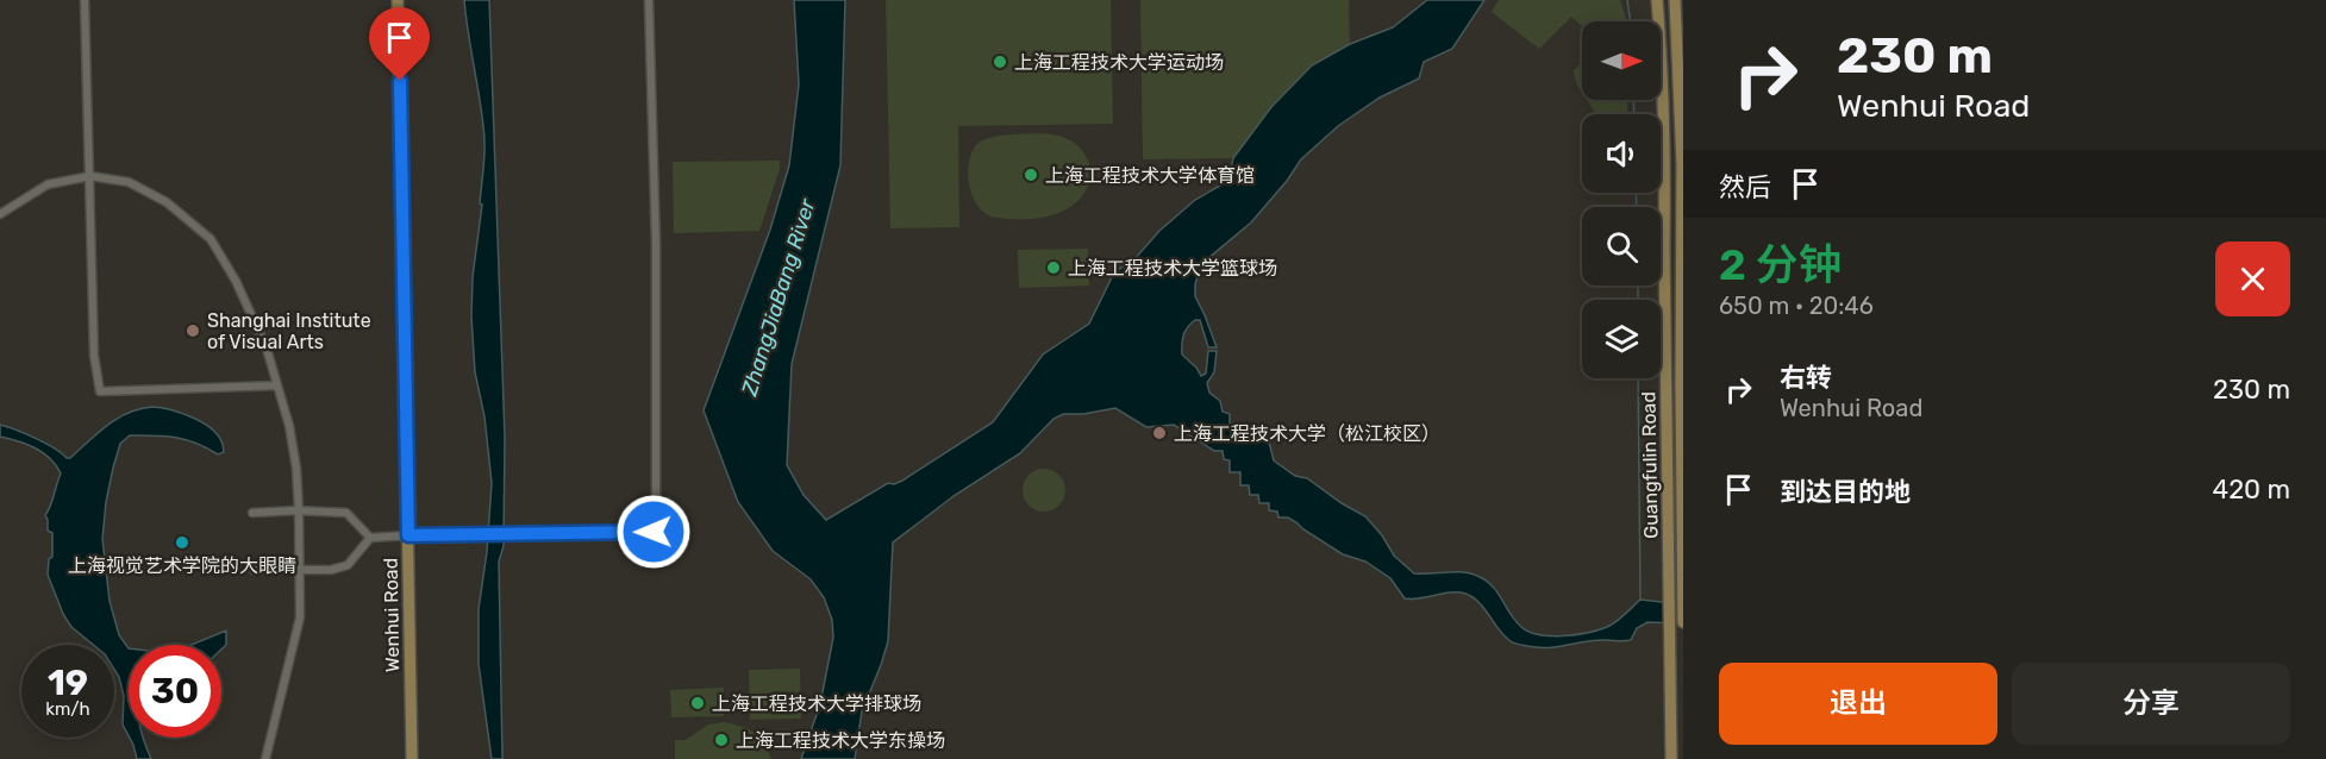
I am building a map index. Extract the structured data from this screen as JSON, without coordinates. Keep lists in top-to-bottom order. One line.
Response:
{"streets":{"main road":["Guangfulin Road","Wenhui Road"]},"water":["ZhangJiaBang River"],"places":["上海工程技术大学运动场","上海工程技术大学体育馆","上海工程技术大学篮球场","Shanghai Institute of Visual Arts","上海工程技术大学（松江校区）","上海视觉艺术学院的大眼睛","上海工程技术大学排球场","上海工程技术大学东操场"],"north":"right","page":{"turn":["230 m","Wenhui Road"],"then":"然后","heading":["2 分钟","650 m · 20:46"],"list":[{"name":"右转","note":"Wenhui Road","value":"230 m"},{"name":"到达目的地","value":"420 m"}],"speed":"19 km/h","limit":"30","buttons":["退出","分享"]}}
